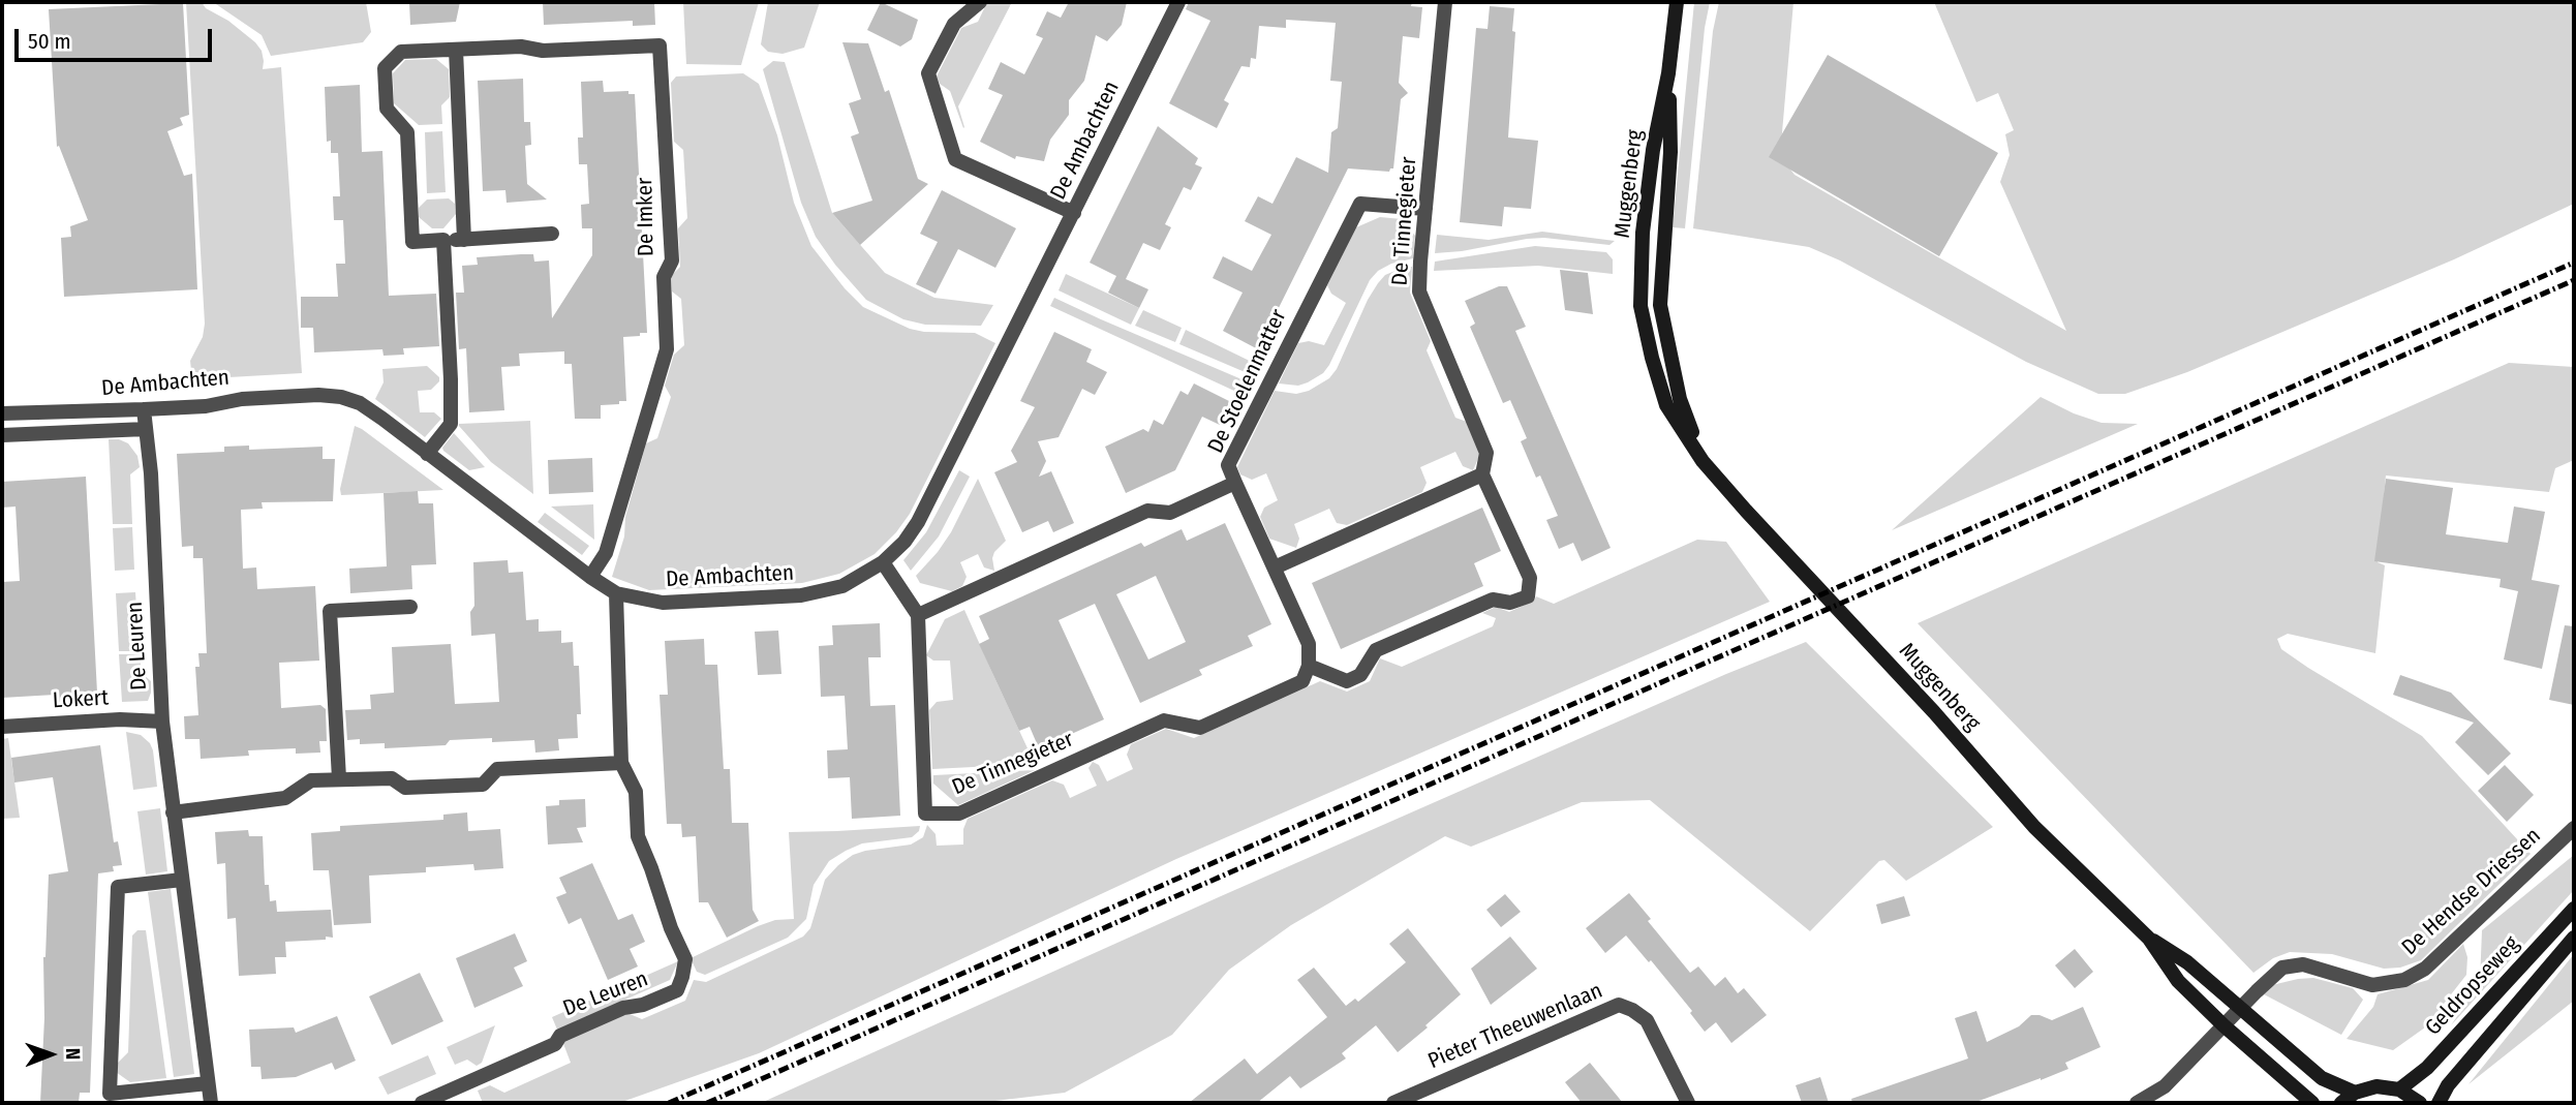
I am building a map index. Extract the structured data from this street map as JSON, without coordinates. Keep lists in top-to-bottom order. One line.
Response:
{"streets":{"main road":["Muggenberg","Geldropseweg"],"street":["De Ambachten","De Imker","De Tinnegieter","De Stoelenmatter","De Leuren","Lokert","De Hendse Driessen","Pieter Theeuwenlaan"]},"crossings":[["De Ambachten","De Imker"],["De Ambachten","De Leuren"],["Muggenberg","De Hendse Driessen"],["De Tinnegieter","De Stoelenmatter"],["De Leuren","Lokert"]],"scale_bar":"50 m","north":"right"}
